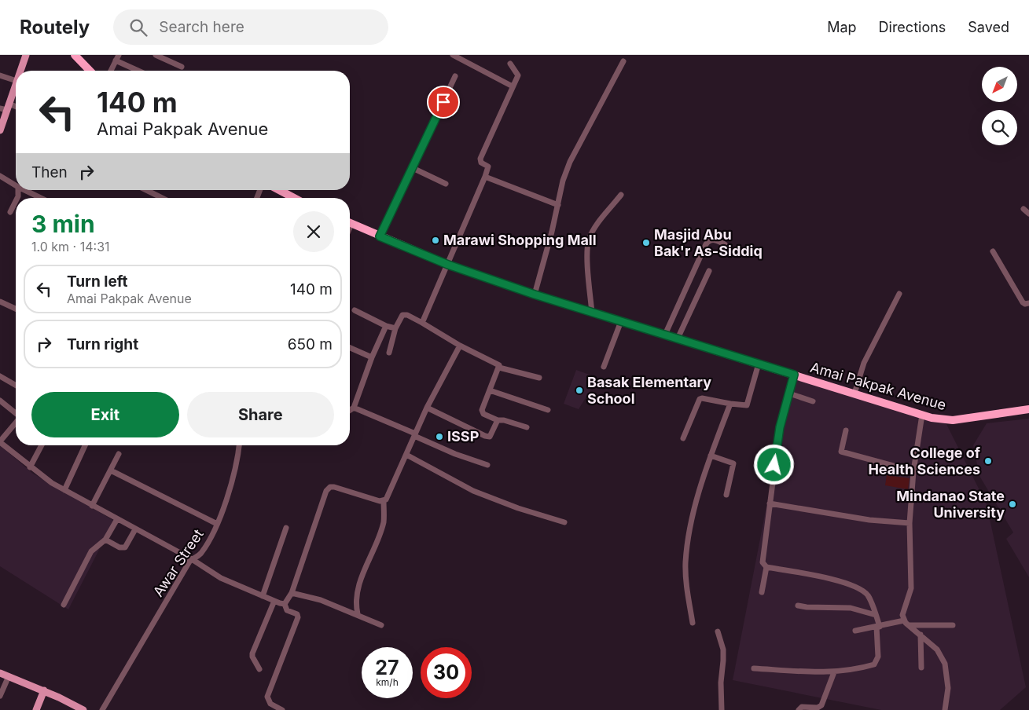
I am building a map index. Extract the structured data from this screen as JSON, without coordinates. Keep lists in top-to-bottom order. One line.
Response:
{"streets":{"highway":["Amai Pakpak Avenue"],"street":["Awar Street"]},"places":["Marawi Shopping Mall","Masjid Abu Bak'r As-Siddiq","Basak Elementary School","ISSP","College of Health Sciences","Mindanao State University"],"north":"bottom left","page":{"header":"Routely","search":"Search here","nav":["Map","Directions","Saved"],"turn":["140 m","Amai Pakpak Avenue"],"then":"Then","heading":["3 min","1.0 km · 14:31"],"list":[{"name":"Turn left","note":"Amai Pakpak Avenue","value":"140 m"},{"name":"Turn right","value":"650 m"}],"buttons":["Exit","Share"],"speed":"27 km/h","limit":"30"}}
